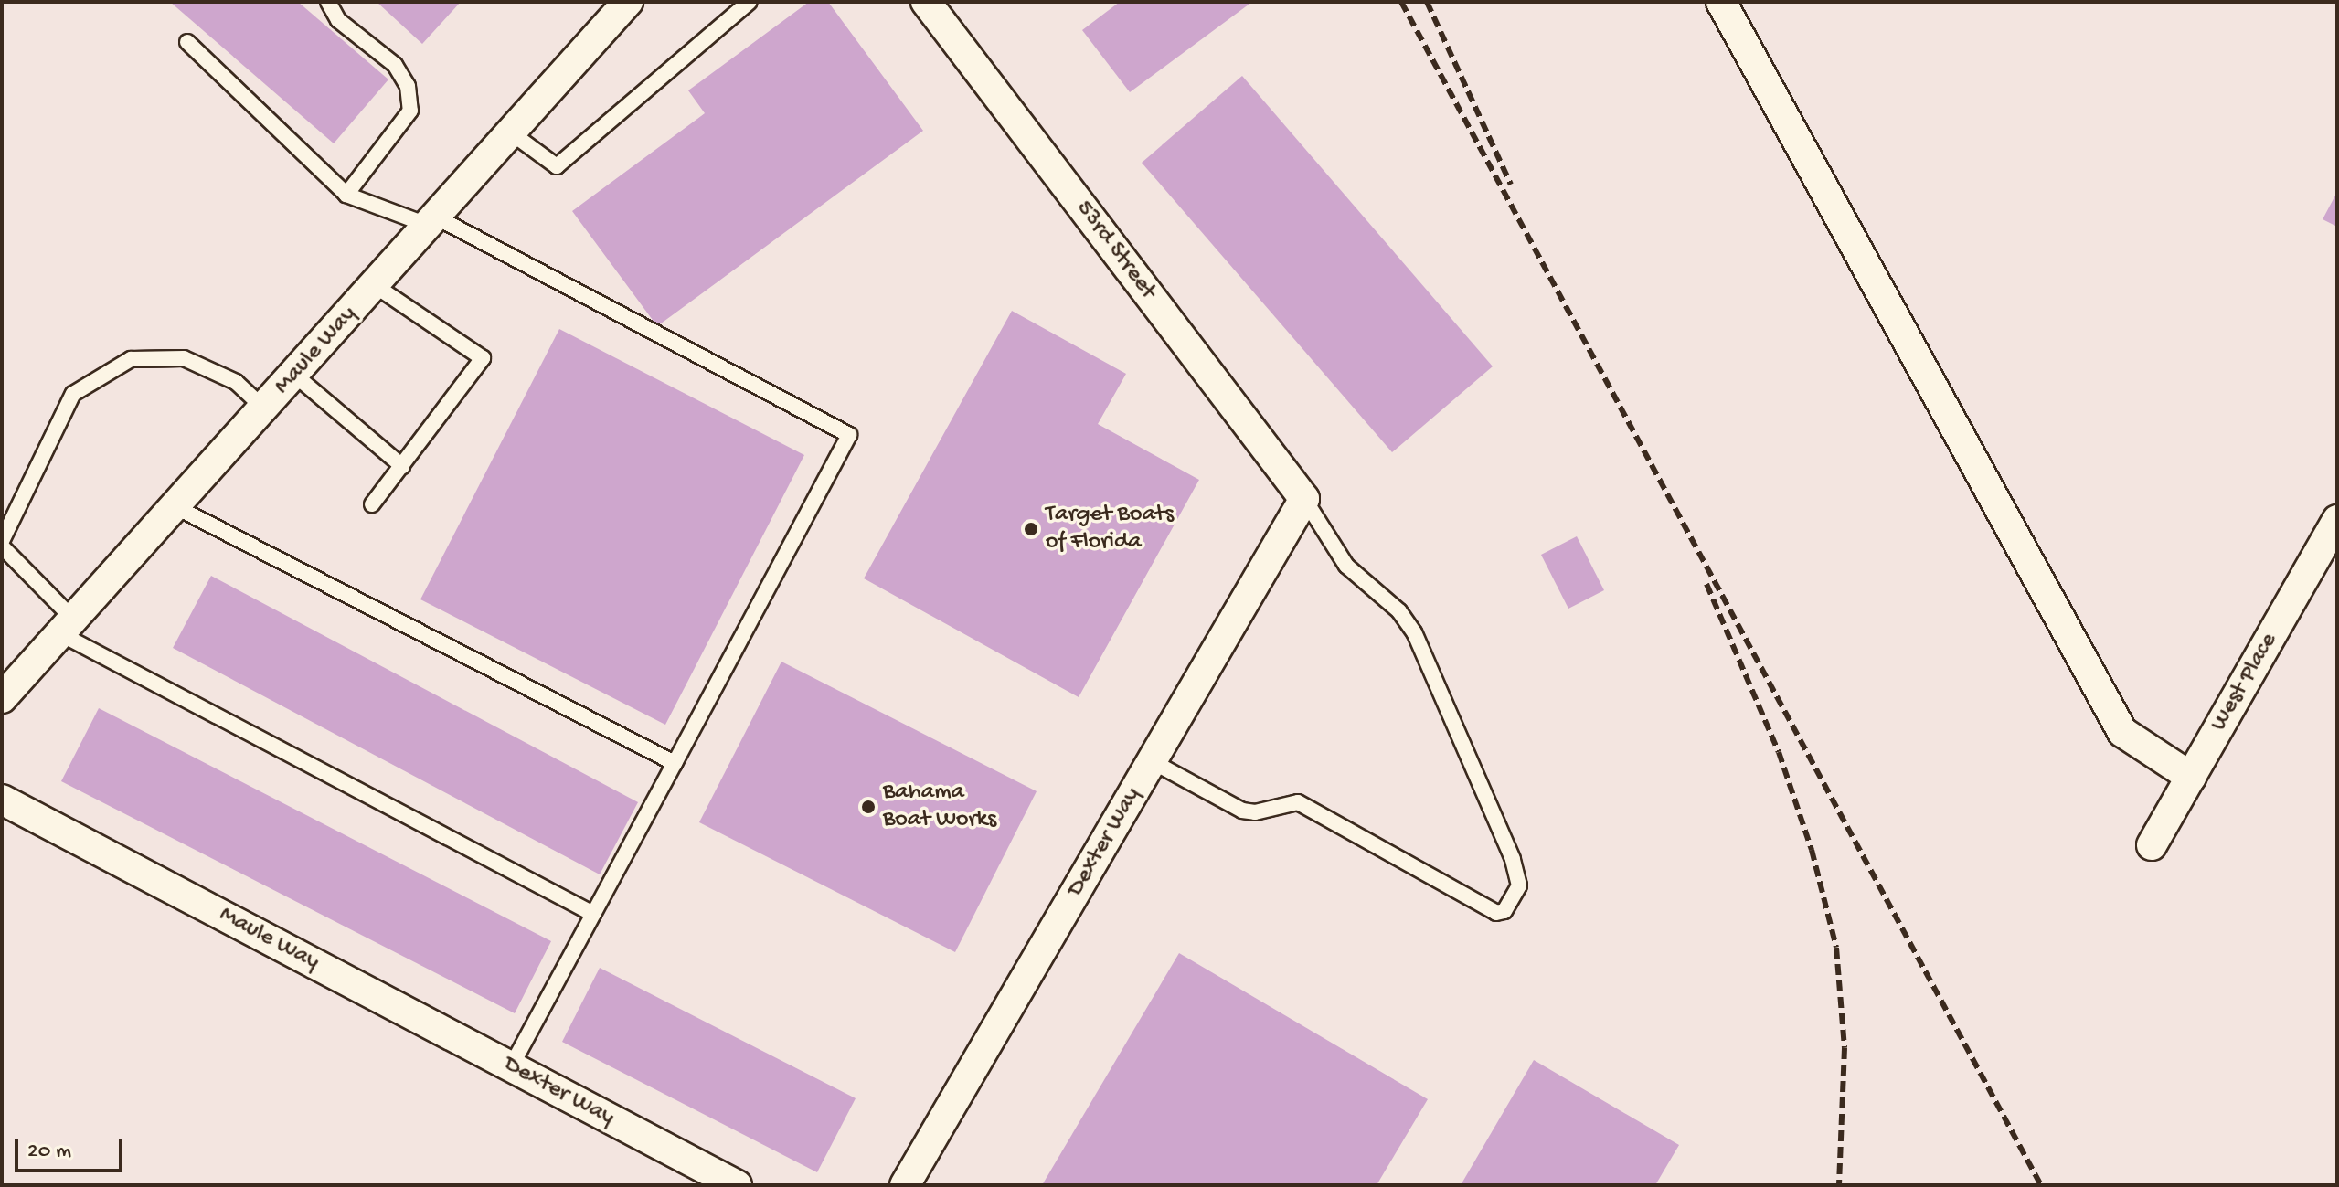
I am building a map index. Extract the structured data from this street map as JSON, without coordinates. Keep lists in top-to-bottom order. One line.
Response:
{"streets":{"street":["53rd Street","Maule Way","West Place","Dexter Way"]},"crossings":[["53rd Street","Dexter Way"],["Maule Way","Dexter Way"]],"places":["Target Boats of Florida","Bahama Boat Works"],"scale_bar":"20 m"}
